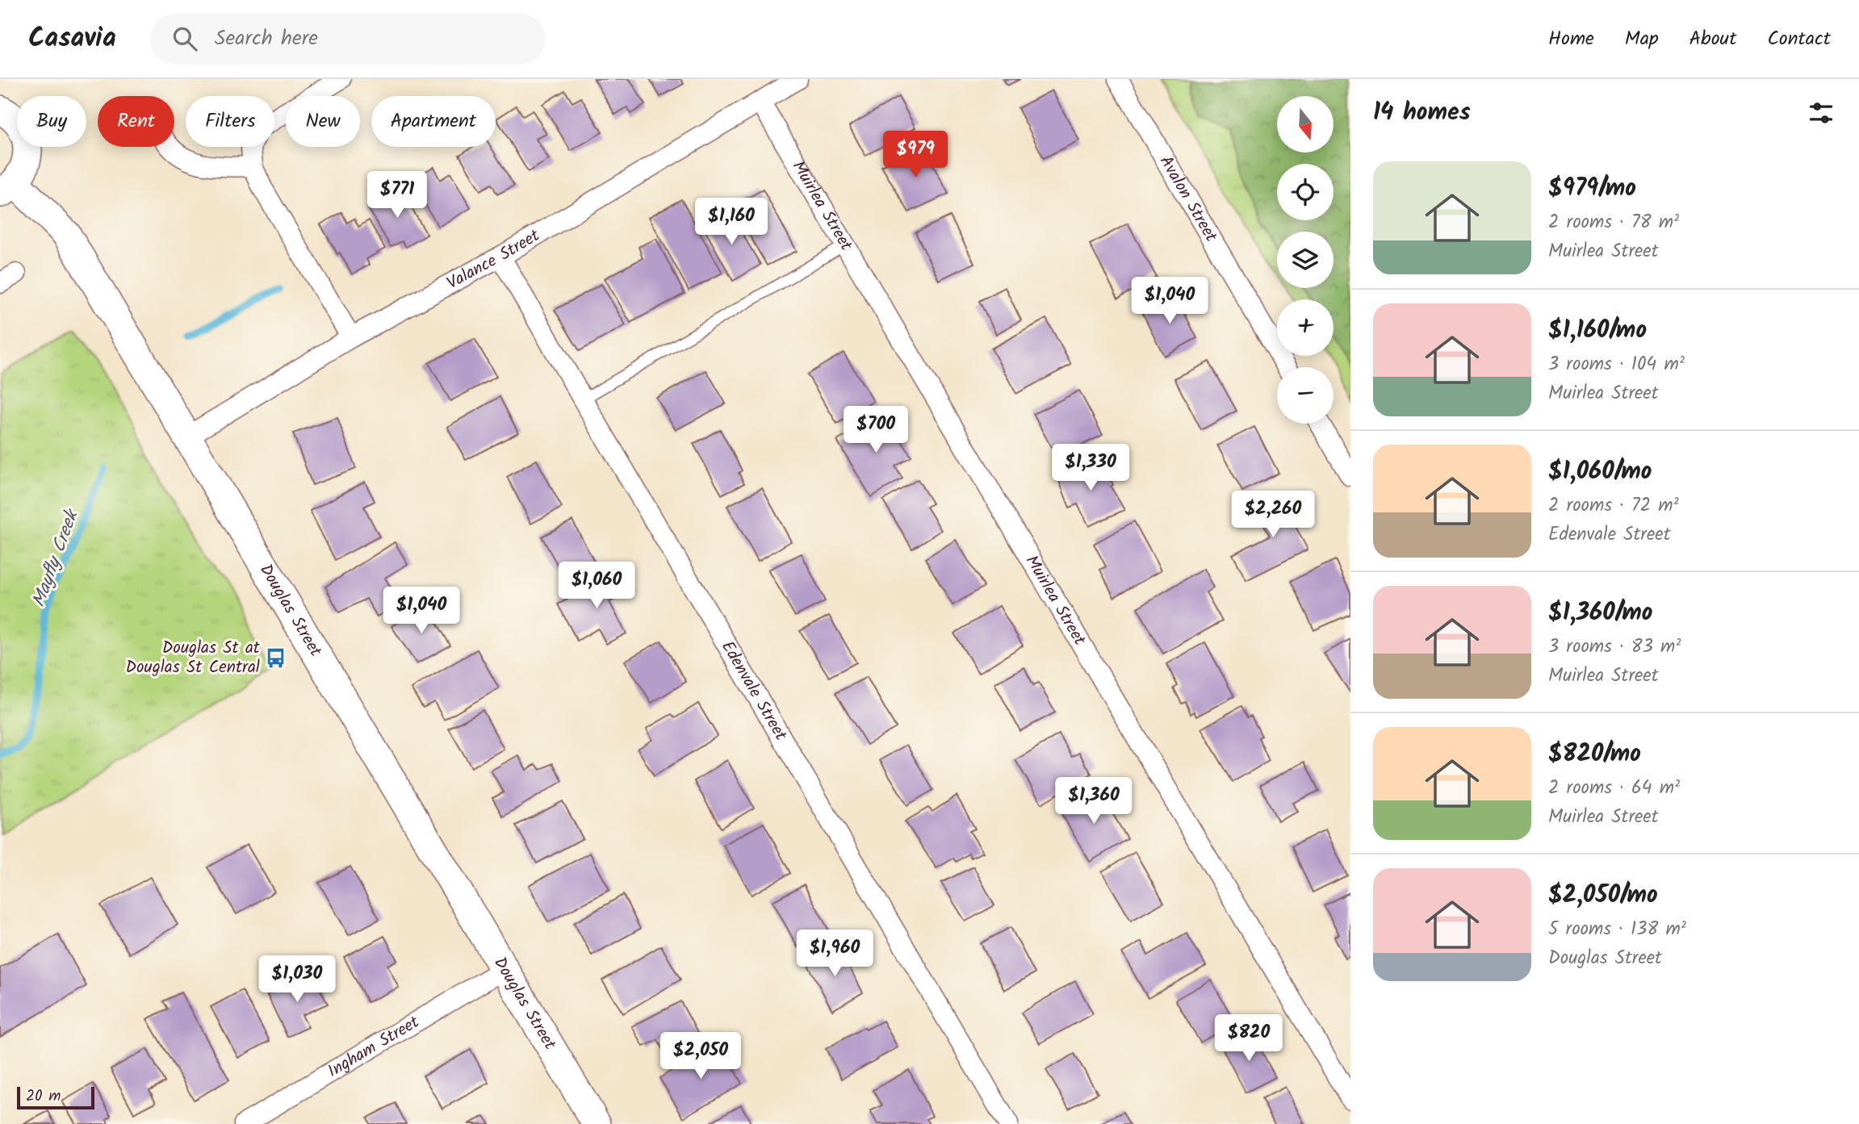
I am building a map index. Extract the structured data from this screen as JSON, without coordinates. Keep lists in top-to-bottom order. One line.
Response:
{"streets":{"main road":["Douglas Street"],"street":["Avalon Street","Muirlea Street","Valance Street","Edenvale Street","Ingham Street"]},"crossings":[["Muirlea Street","Valance Street"],["Valance Street","Douglas Street"],["Valance Street","Edenvale Street"],["Douglas Street","Ingham Street"]],"water":["Mayfly Creek"],"places":{"bus stop":["Douglas St at Douglas St Central"]},"scale_bar":"20 m","north":"bottom","page":{"header":"Casavia","search":"Search here","nav":["Home","Map","About","Contact"],"heading":"14 homes","map_buttons":["+","−"],"chip":["Buy","Rent","Filters","New","Apartment"],"price":["$979","$771","$1,160","$1,040","$700","$1,330","$2,260","$1,060","$1,040","$1,360","$1,960","$1,030","$820","$2,050"],"list":[{"name":"$979/mo","note":"2 rooms · 78 m² · Muirlea Street"},{"name":"$1,160/mo","note":"3 rooms · 104 m² · Muirlea Street"},{"name":"$1,060/mo","note":"2 rooms · 72 m² · Edenvale Street"},{"name":"$1,360/mo","note":"3 rooms · 83 m² · Muirlea Street"},{"name":"$820/mo","note":"2 rooms · 64 m² · Muirlea Street"},{"name":"$2,050/mo","note":"5 rooms · 138 m² · Douglas Street"}],"scale":"20 m"}}
